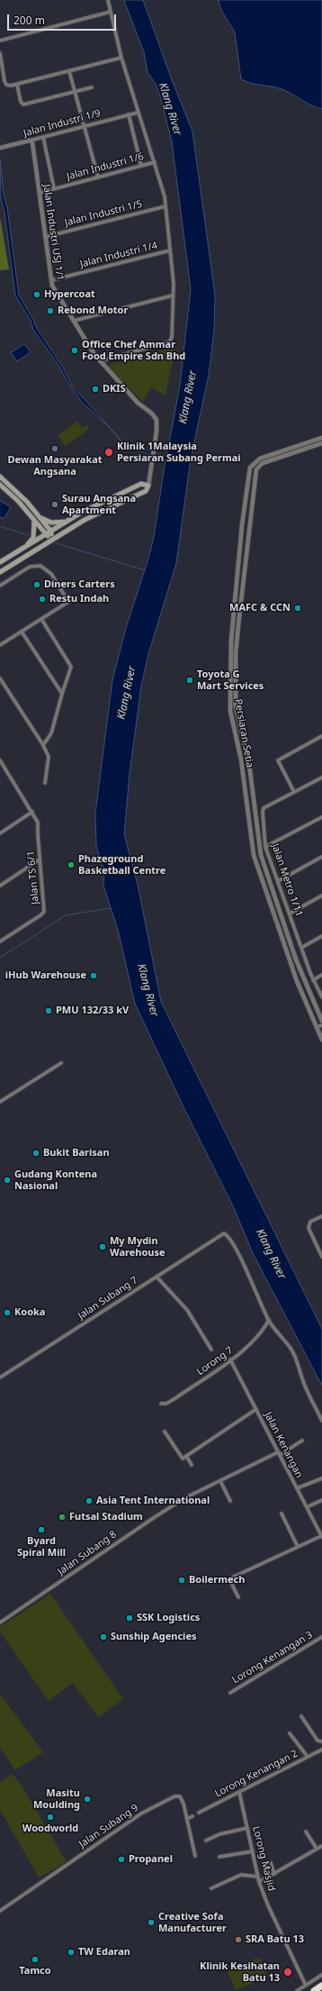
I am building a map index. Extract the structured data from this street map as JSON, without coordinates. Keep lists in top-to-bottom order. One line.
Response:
{"streets":{"street":["Jalan Industri 1/9","Jalan Industri 1/6","Jalan Industri 1/5","Jalan Industri USJ 1/1","Jalan Industri 1/4","Persiaran Setia","Jalan TS 6/1","Jalan Metro 1/11","Jalan Subang 7","Lorong 7","Jalan Kenangan","Jalan Subang 8","Lorong Kenangan 3","Lorong Kenangan 2","Jalan Subang 9","Lorong Masjid"]},"crossings":[["Jalan Industri 1/9","Jalan Industri USJ 1/1"],["Jalan Industri 1/6","Jalan Industri USJ 1/1"],["Jalan Industri 1/5","Jalan Industri USJ 1/1"],["Jalan Industri USJ 1/1","Jalan Industri 1/4"],["Jalan Subang 7","Lorong 7"],["Lorong 7","Jalan Kenangan"],["Jalan Kenangan","Jalan Subang 8"],["Lorong Kenangan 2","Lorong Masjid"]],"water":["Klang River"],"places":["Hypercoat","Rebond Motor","Office Chef Ammar Food Empire Sdn Bhd","DKIS","Dewan Masyarakat Angsana","Klinik 1Malaysia Persiaran Subang Permai","Surau Angsana Apartment","Diners Carters","Restu Indah","MAFC & CCN","Toyota G Mart Services","Phazeground Basketball Centre","iHub Warehouse","PMU 132/33 kV","Bukit Barisan","Gudang Kontena Nasional","My Mydin Warehouse","Kooka","Asia Tent International","Futsal Stadium","Byard Spiral Mill","Boilermech","SSK Logistics","Sunship Agencies","Masitu Moulding","Woodworld","Propanel","Creative Sofa Manufacturer","SRA Batu 13","TW Edaran","Tamco","Klinik Kesihatan Batu 13"],"scale_bar":"200 m"}
